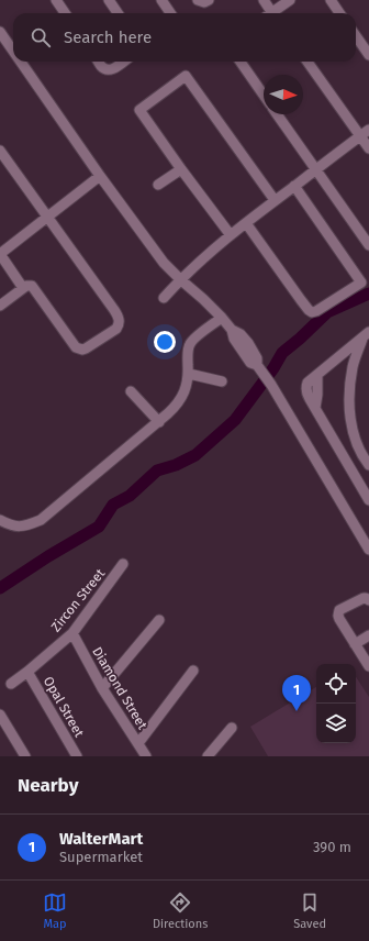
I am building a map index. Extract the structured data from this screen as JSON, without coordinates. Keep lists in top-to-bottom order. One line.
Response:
{"streets":{"street":["Zircon Street","Diamond Street","Opal Street"]},"crossings":[["Zircon Street","Diamond Street"],["Zircon Street","Opal Street"]],"north":"right","page":{"search":"Search here","pins":"1","heading":"Nearby","list":[{"mark":"1","name":"WalterMart","note":"Supermarket","value":"390 m"}],"nav":["Map","Directions","Saved"]}}
